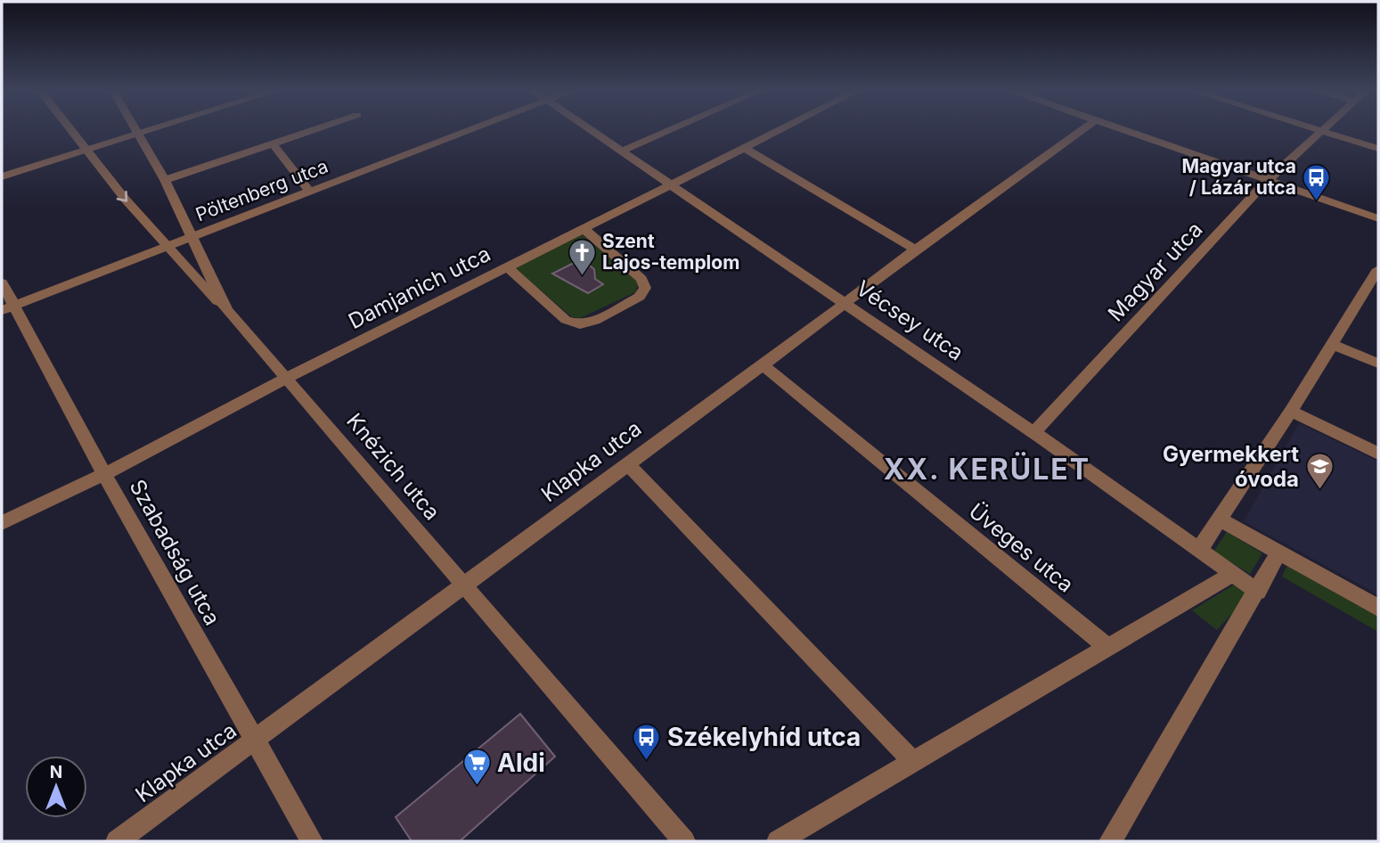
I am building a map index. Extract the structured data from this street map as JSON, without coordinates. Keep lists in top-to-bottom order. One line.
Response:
{"streets":{"street":["Pöltenberg utca","Magyar utca","Damjanich utca","Vécsey utca","Klapka utca","Knézich utca","Üveges utca","Szabadság utca"]},"crossings":[["Pöltenberg utca","Knézich utca"],["Pöltenberg utca","Szabadság utca"],["Magyar utca","Vécsey utca"],["Damjanich utca","Vécsey utca"],["Damjanich utca","Knézich utca"],["Damjanich utca","Szabadság utca"],["Vécsey utca","Klapka utca"],["Klapka utca","Knézich utca"],["Klapka utca","Üveges utca"],["Klapka utca","Szabadság utca"]],"districts":["XX. KERÜLET"],"places":{"bus stop":["Magyar utca / Lázár utca","Székelyhíd utca"],"church":["Szent Lajos-templom"],"school or university":["Gyermekkert óvoda"],"supermarket":["Aldi"]},"north":"top"}
